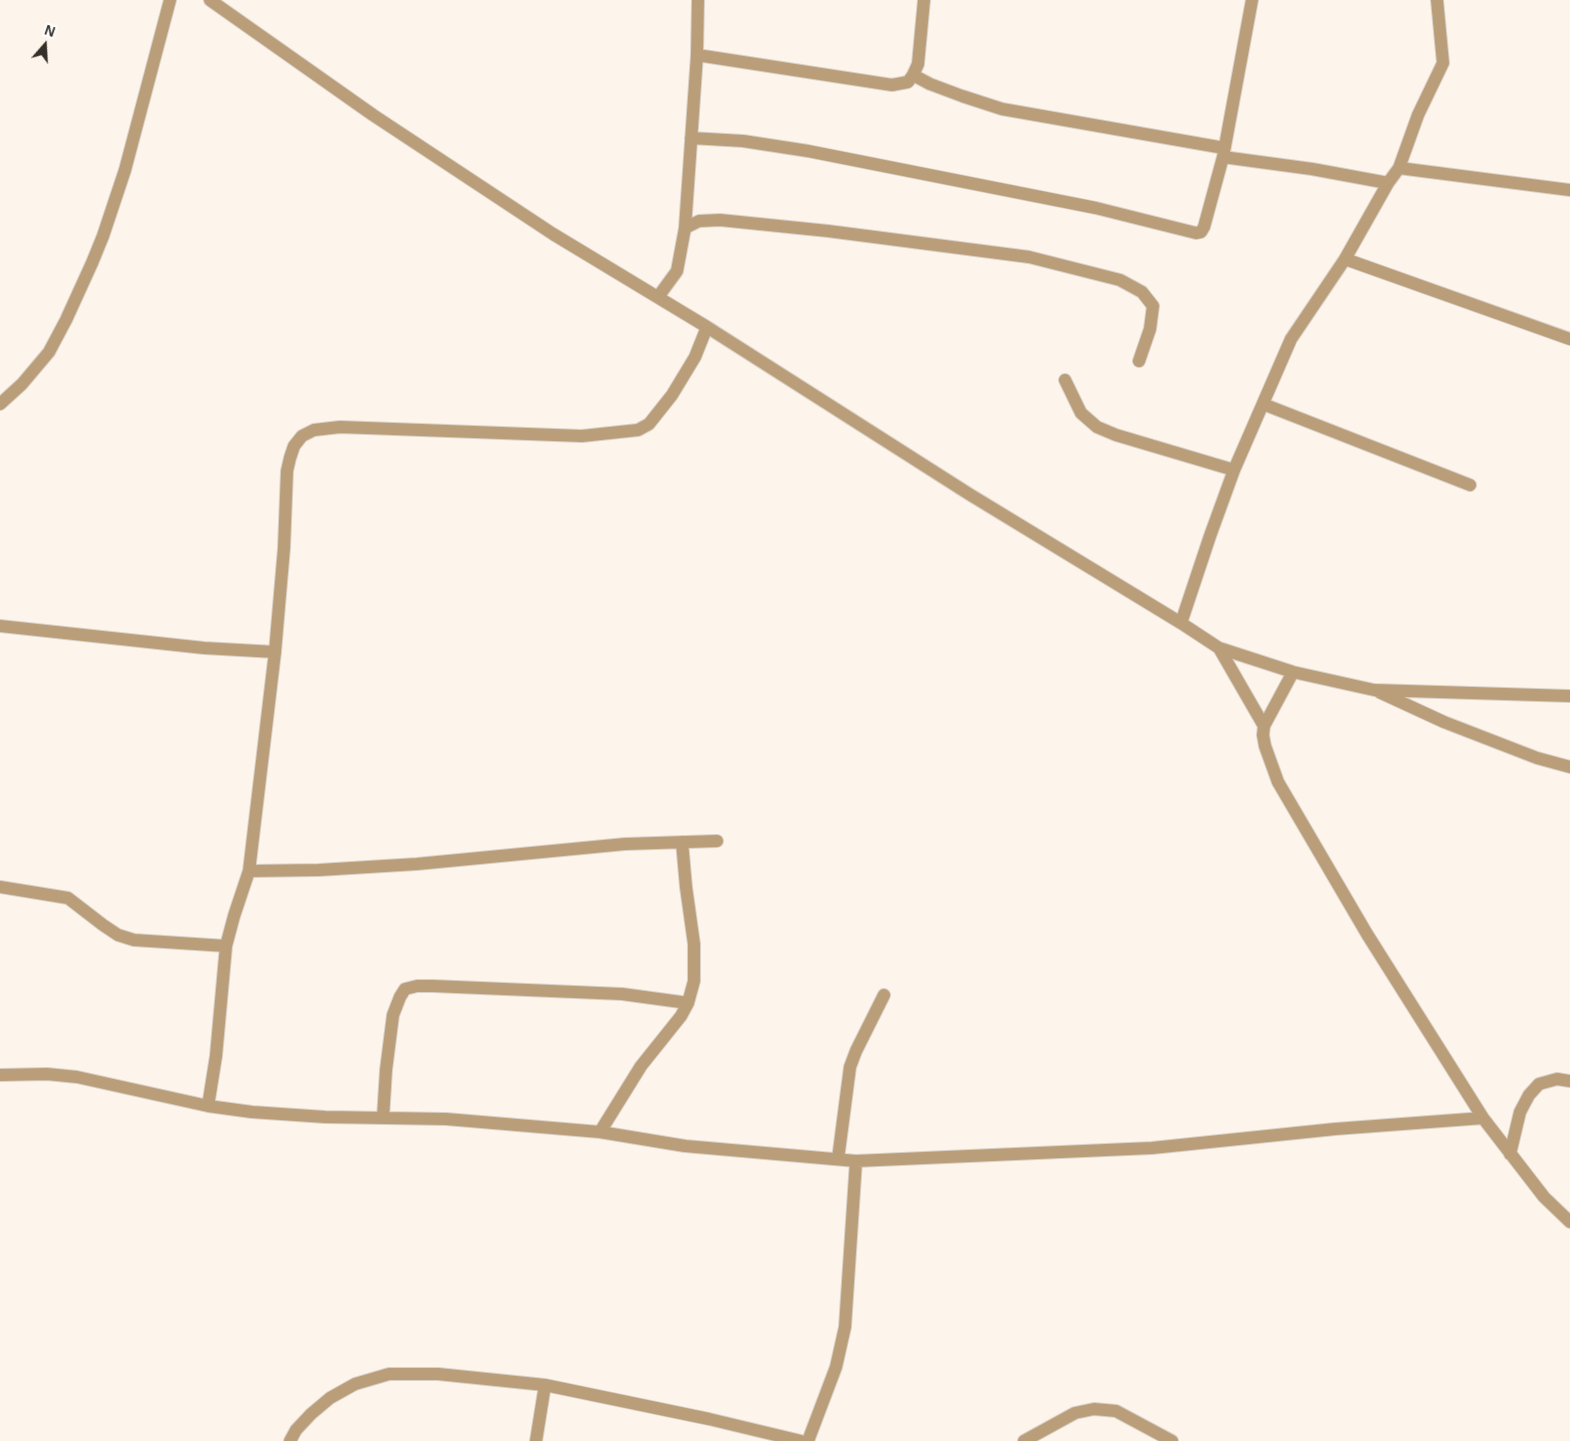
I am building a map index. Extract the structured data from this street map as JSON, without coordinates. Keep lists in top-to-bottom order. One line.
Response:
{"north":"top"}
